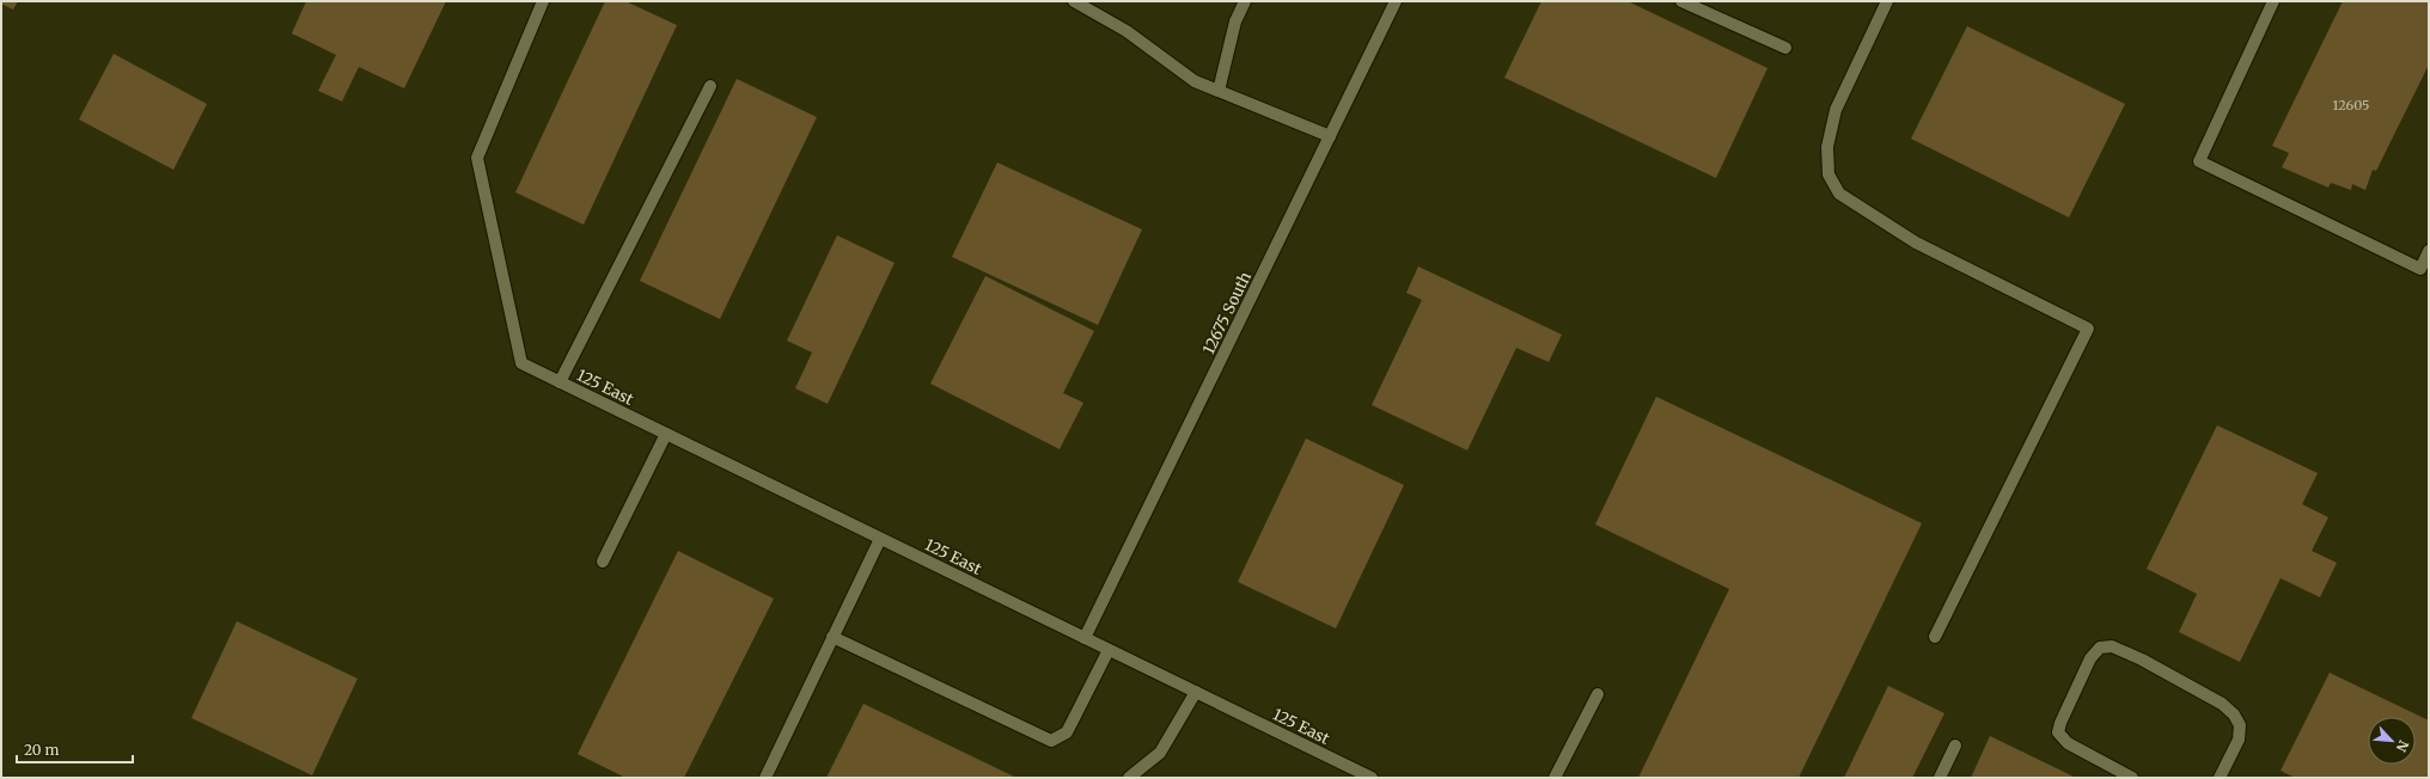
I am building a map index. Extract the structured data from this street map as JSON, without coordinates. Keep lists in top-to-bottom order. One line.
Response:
{"streets":{"street":["12675 South","125 East"]},"crossings":[["12675 South","125 East"]],"house_numbers":["12605"],"scale_bar":"20 m","north":"bottom right"}
